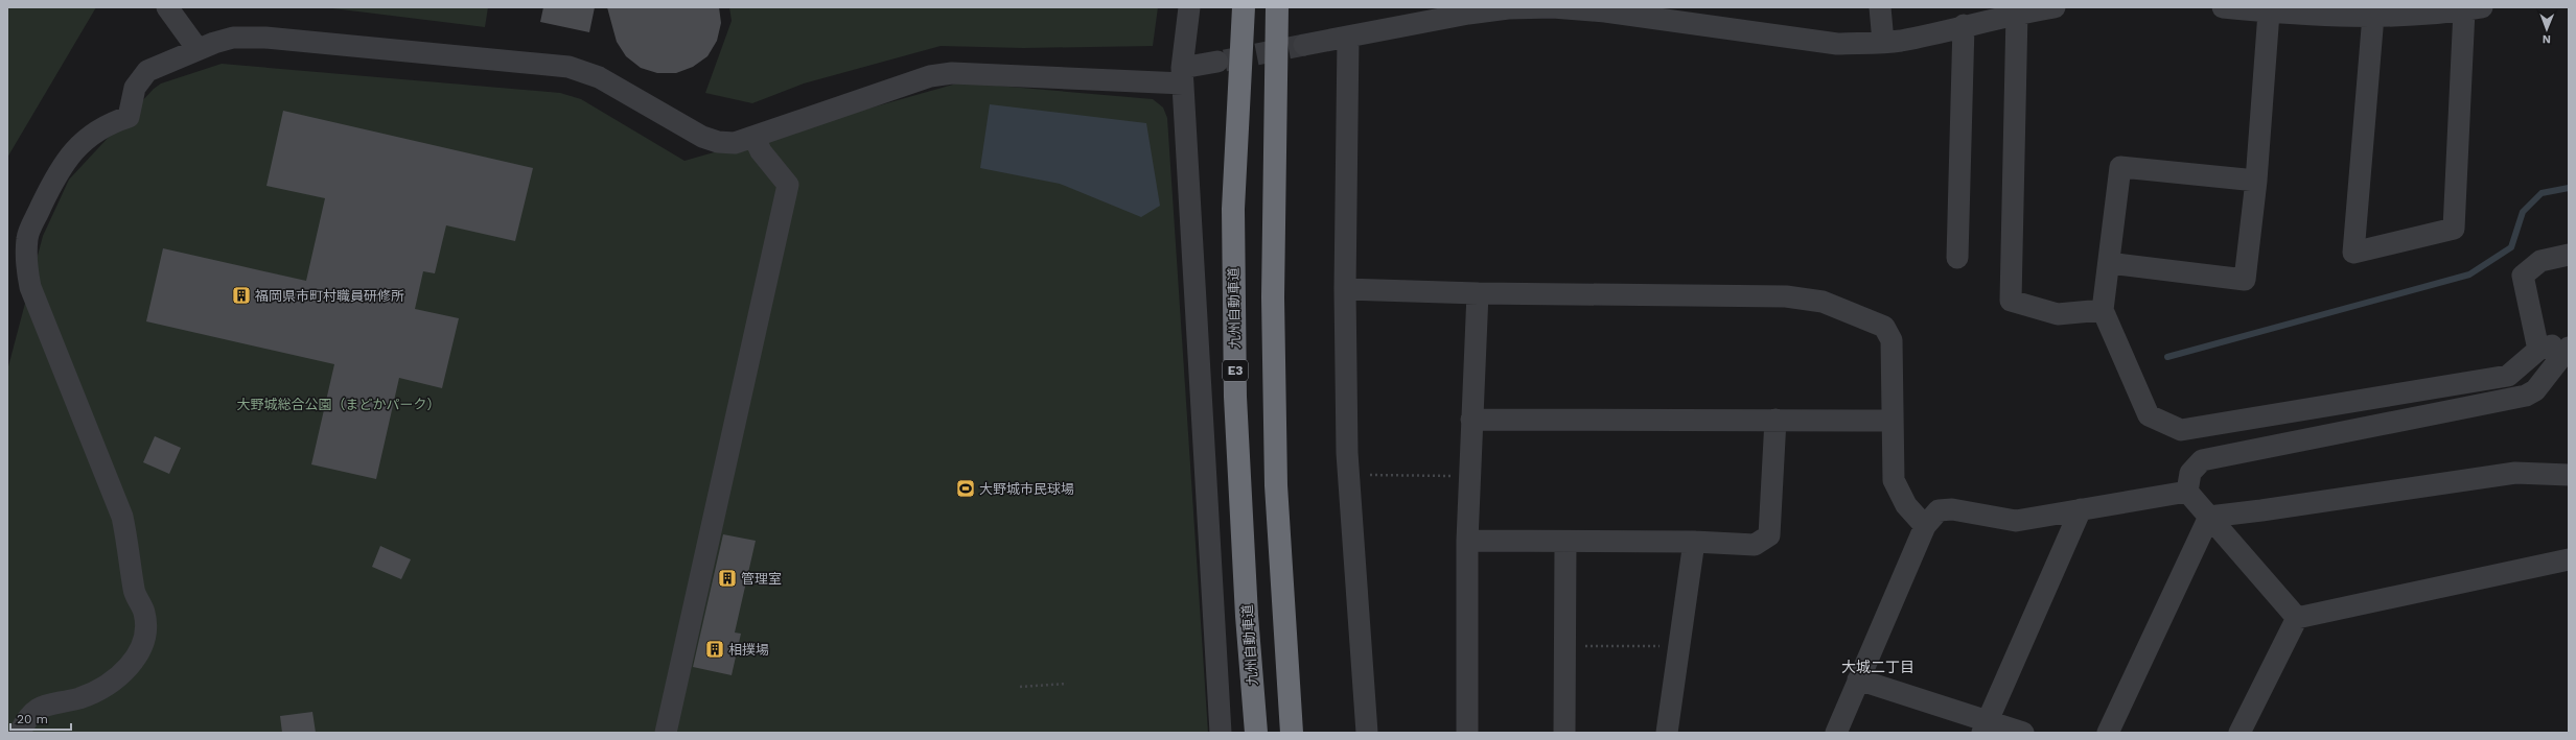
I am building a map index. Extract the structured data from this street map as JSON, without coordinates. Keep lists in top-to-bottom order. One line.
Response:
{"streets":{"highway":["九州自動車道","E3"]},"districts":["大城二丁目"],"parks":["大野城総合公園（まどかパーク）"],"places":{"building":["福岡県市町村職員研修所","管理室","相撲場"],"sports":["大野城市民球場"]},"scale_bar":"20 m","north":"bottom"}
